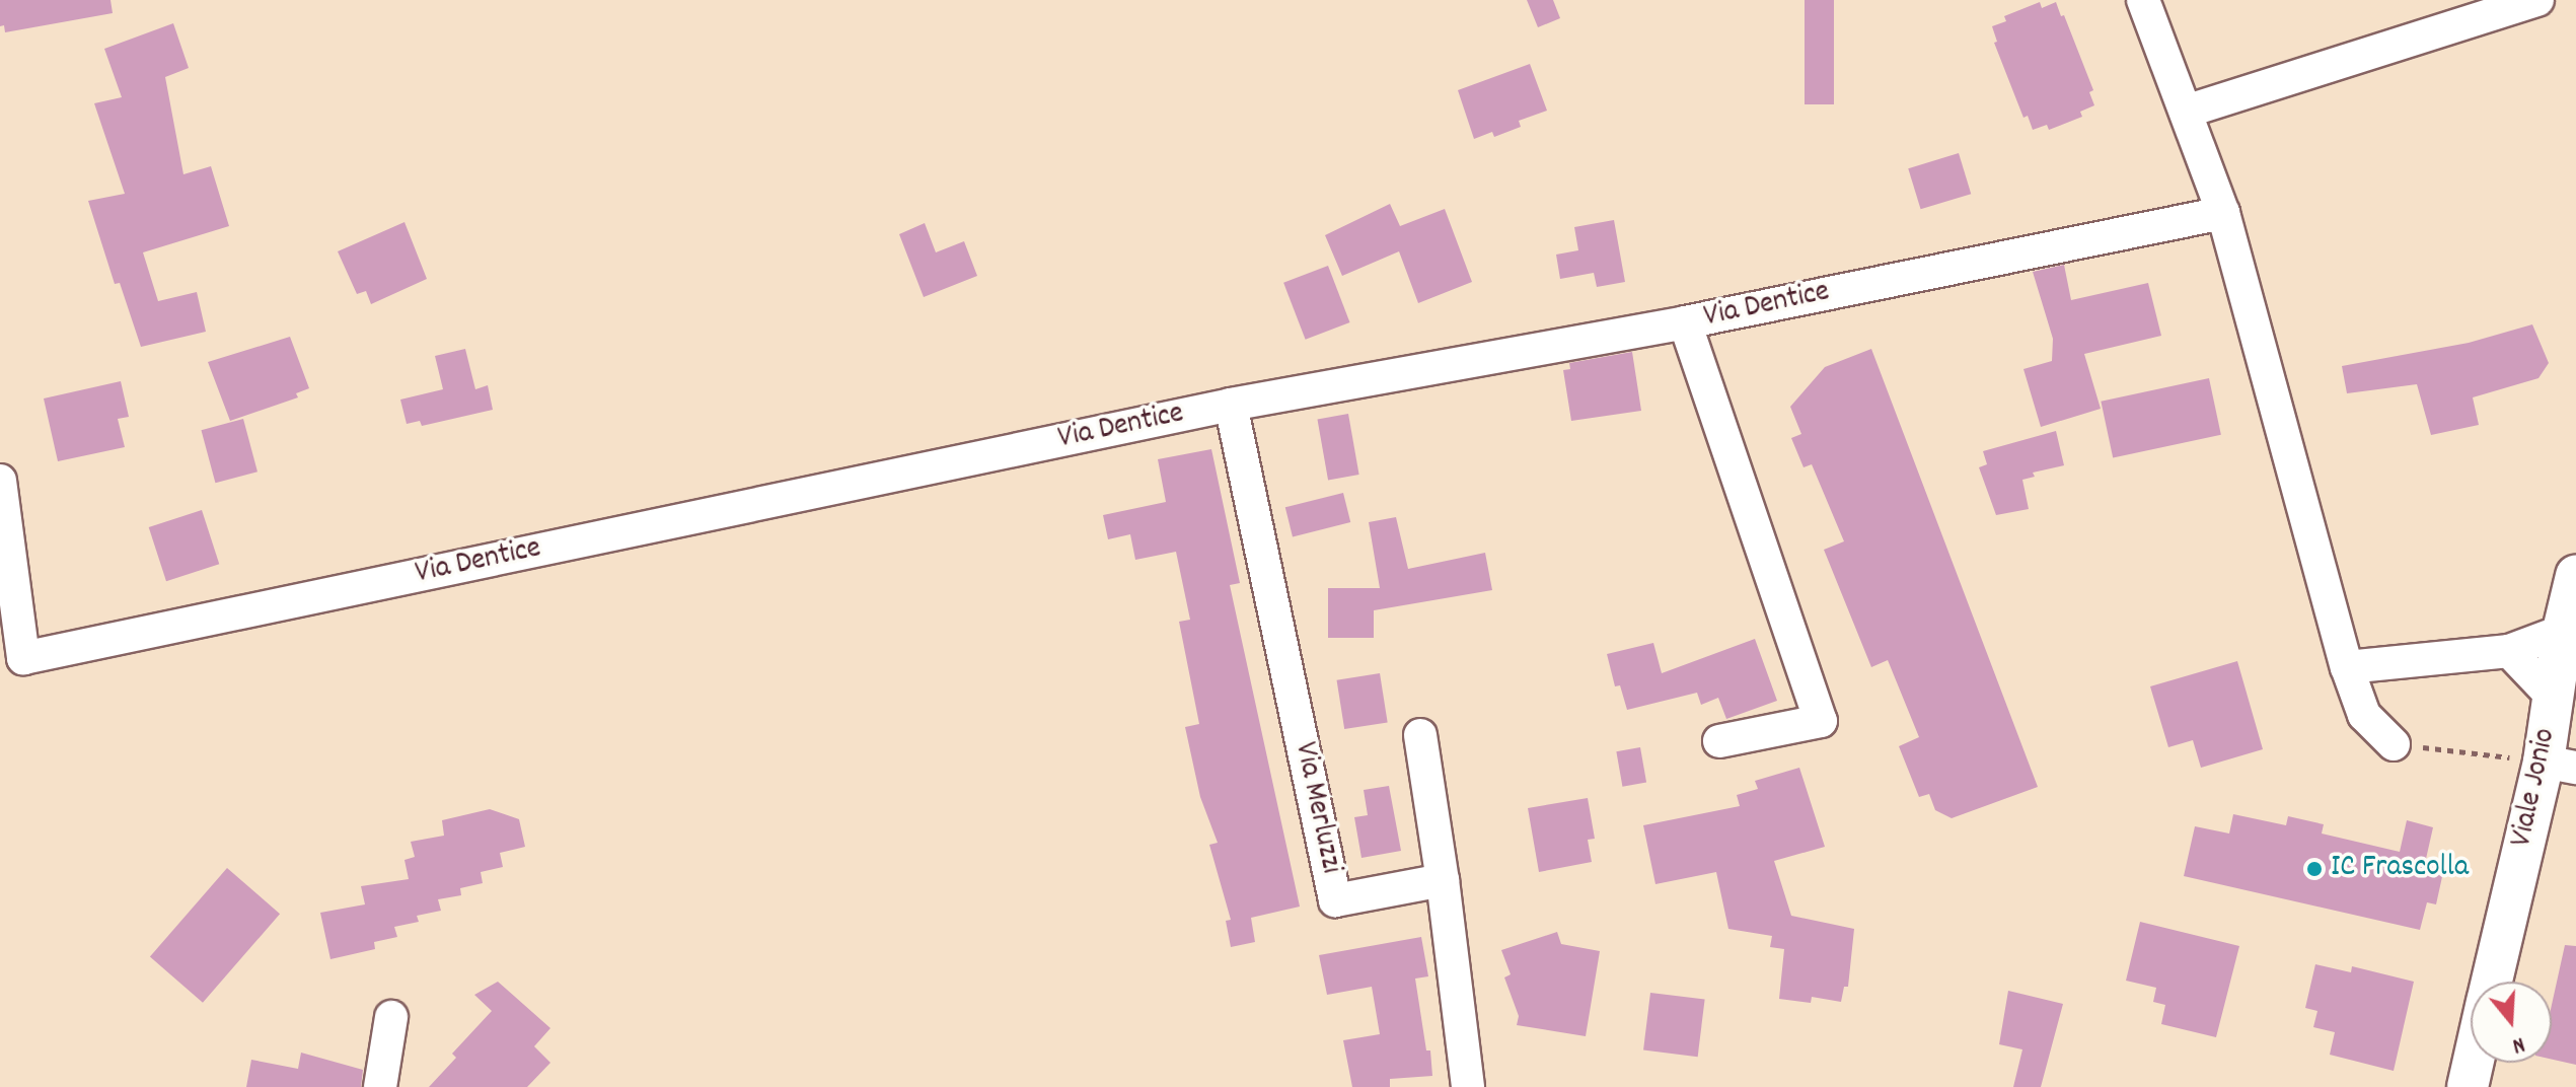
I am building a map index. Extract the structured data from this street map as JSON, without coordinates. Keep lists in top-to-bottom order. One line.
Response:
{"streets":{"street":["Via Dentice","Viale Jonio","Via Merluzzi"]},"crossings":[["Via Dentice","Via Merluzzi"]],"places":["IC Frascolla"],"north":"bottom"}
